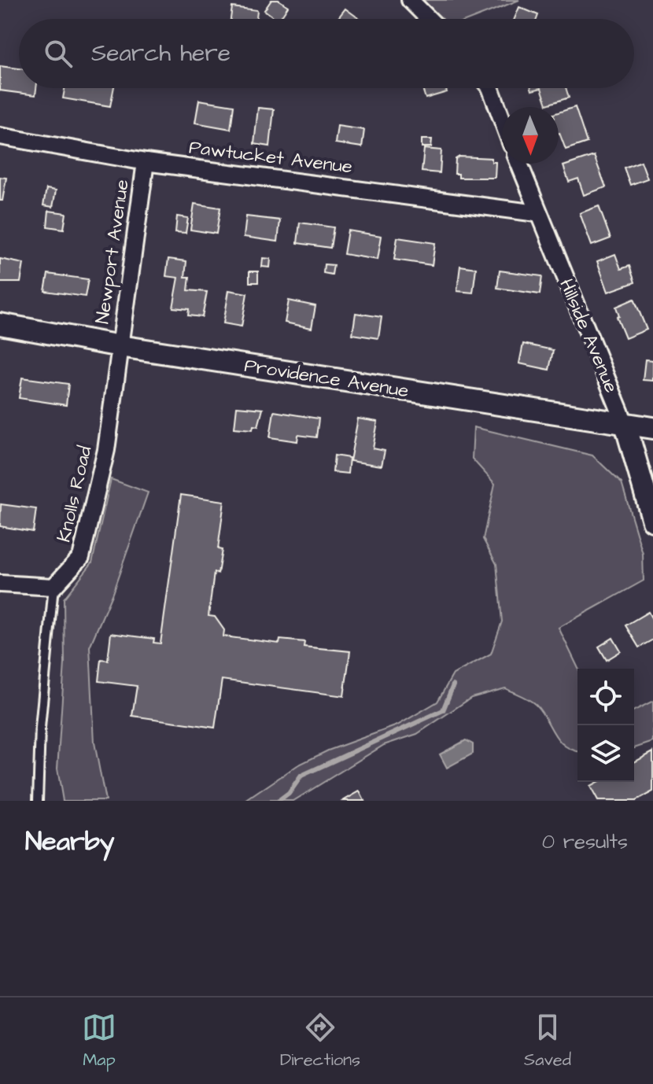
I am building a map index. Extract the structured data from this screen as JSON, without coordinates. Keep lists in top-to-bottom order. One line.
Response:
{"streets":{"street":["Pawtucket Avenue","Newport Avenue","Hillside Avenue","Providence Avenue","Knolls Road"]},"crossings":[["Pawtucket Avenue","Newport Avenue"],["Pawtucket Avenue","Hillside Avenue"],["Newport Avenue","Providence Avenue"],["Newport Avenue","Knolls Road"],["Hillside Avenue","Providence Avenue"],["Providence Avenue","Knolls Road"]],"north":"bottom","page":{"search":"Search here","heading":["Nearby","0 results"],"nav":["Map","Directions","Saved"]}}
